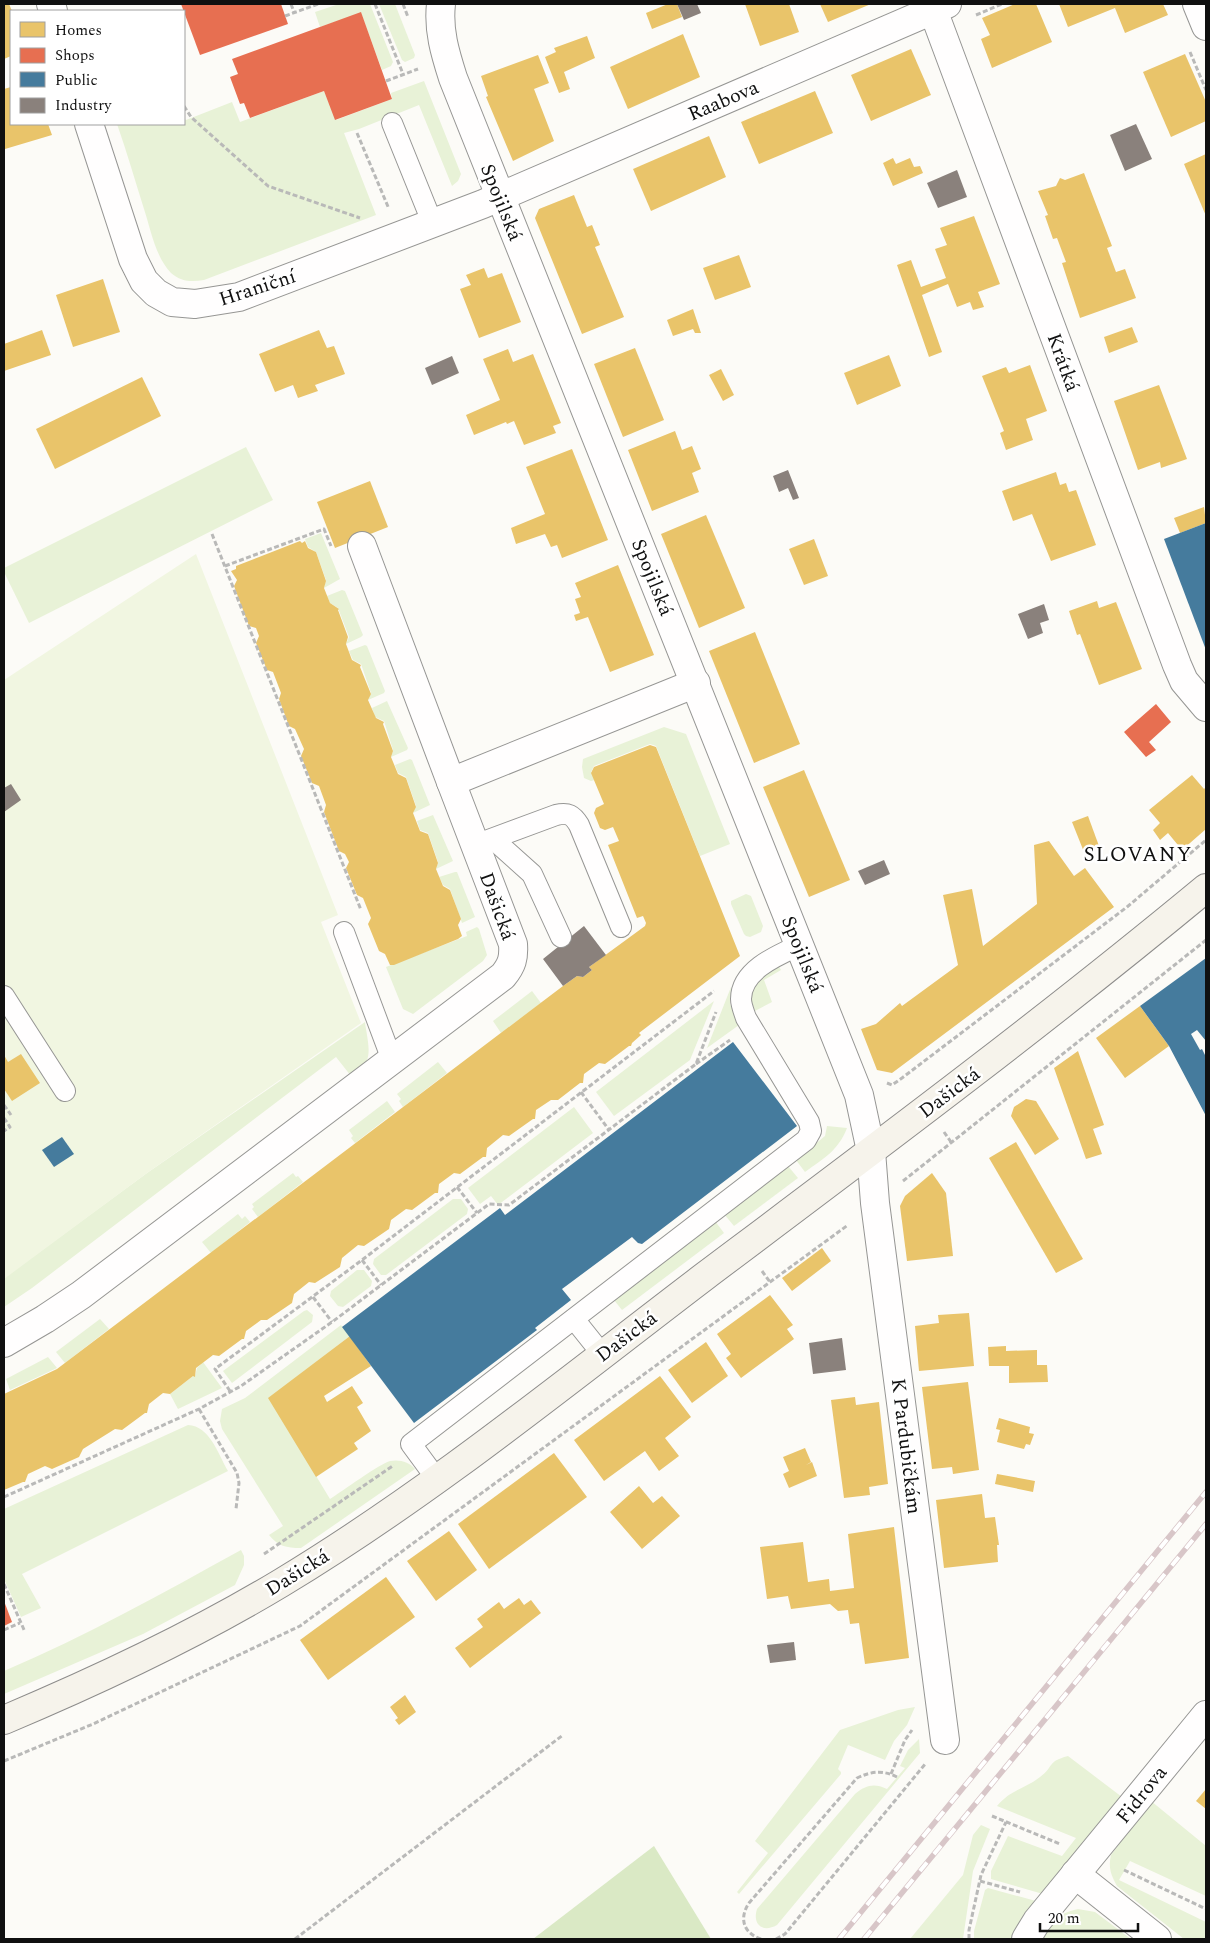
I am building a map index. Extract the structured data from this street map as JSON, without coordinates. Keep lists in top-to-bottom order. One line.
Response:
{"streets":{"main road":["Dašická"],"street":["Raabova","Spojilská","Hraniční","Krátká","K Pardubičkám","Fidrova"]},"crossings":[["Raabova","Spojilská"],["Raabova","Hraniční"],["Raabova","Krátká"],["Spojilská","Hraniční"],["Spojilská","Dašická"],["Spojilská","K Pardubičkám"],["Dašická","K Pardubičkám"]],"districts":["SLOVANY"],"legend":["Homes","Shops","Public","Industry"],"scale_bar":"20 m"}
